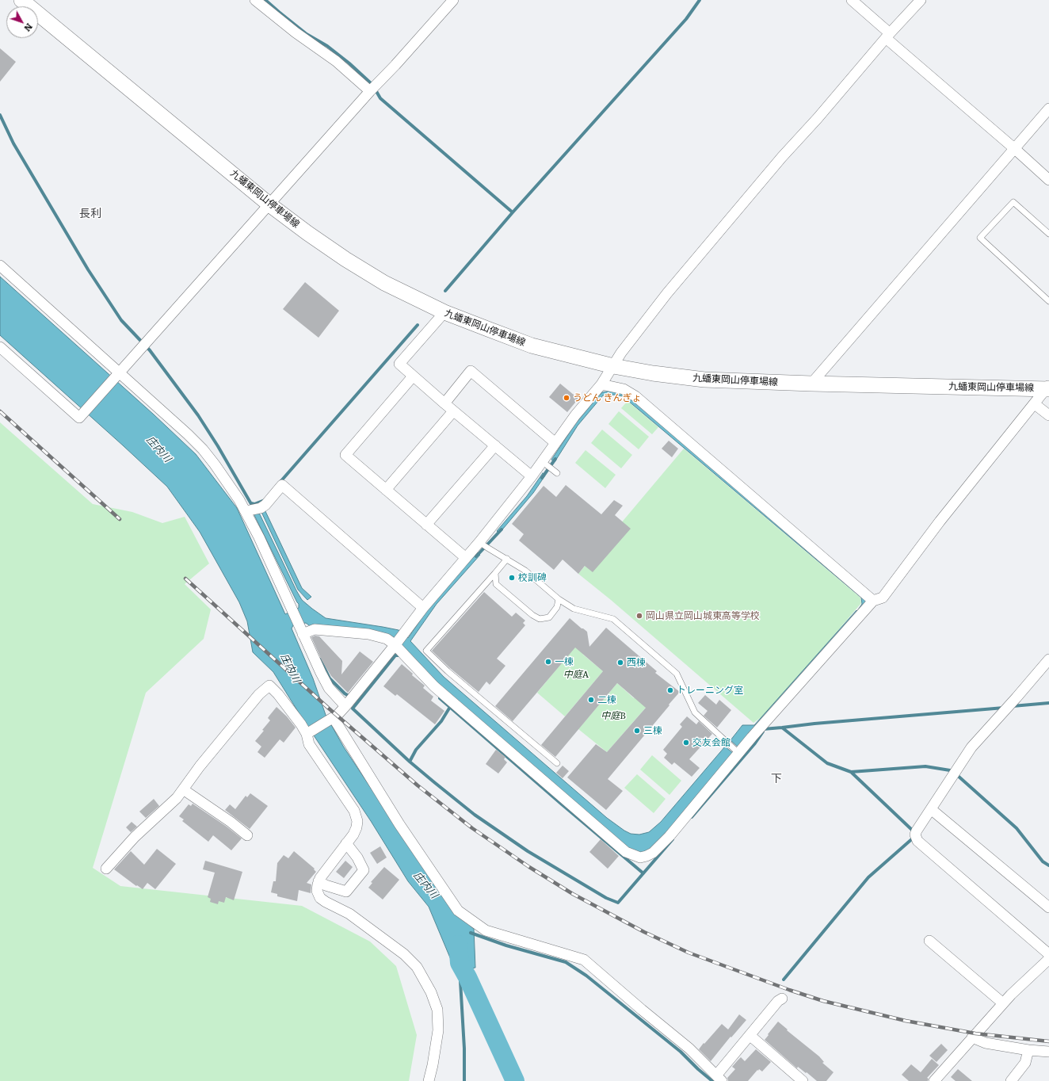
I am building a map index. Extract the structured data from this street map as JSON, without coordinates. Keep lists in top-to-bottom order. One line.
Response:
{"streets":{"main road":["九蟠東岡山停車場線"]},"districts":["長利","下"],"water":["庄内川"],"parks":["中庭A","中庭B"],"places":["うどん きんぎょ","校訓碑","岡山県立岡山城東高等学校","一棟","西棟","トレーニング室","二棟","三棟","交友会館"],"north":"bottom right"}
